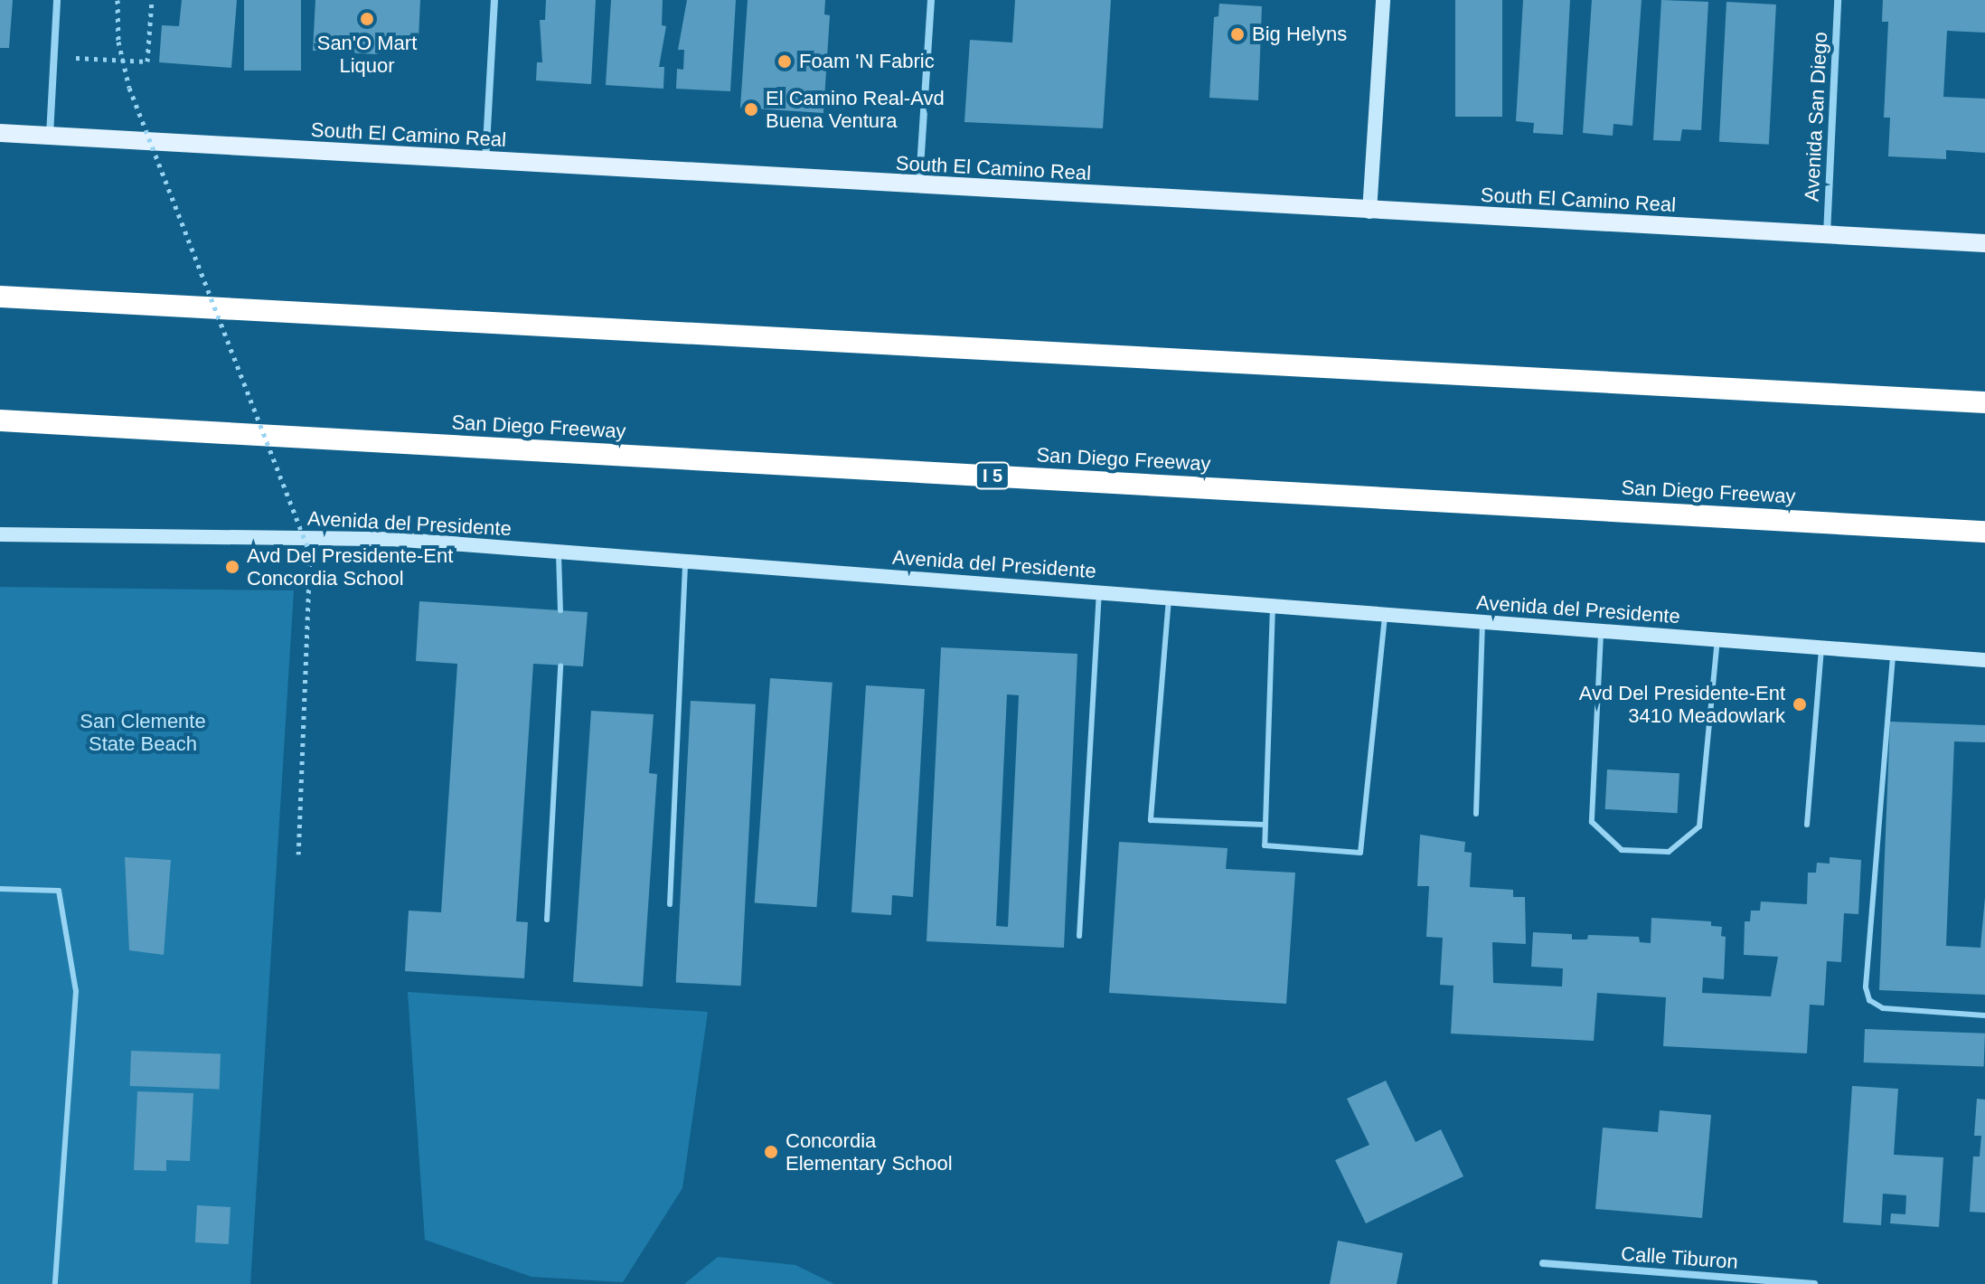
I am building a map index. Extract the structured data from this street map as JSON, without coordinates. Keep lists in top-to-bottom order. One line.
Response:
{"streets":{"highway":["San Diego Freeway","I 5"],"main road":["South El Camino Real"],"street":["Avenida San Diego","Avenida del Presidente","Calle Tiburon"]},"crossings":[["Avenida San Diego","South El Camino Real"]],"parks":["San Clemente State Beach"],"places":["San'O Mart Liquor","Big Helyns","Foam 'N Fabric","El Camino Real-Avd Buena Ventura","Avd Del Presidente-Ent Concordia School","Avd Del Presidente-Ent 3410 Meadowlark","Concordia Elementary School"]}
